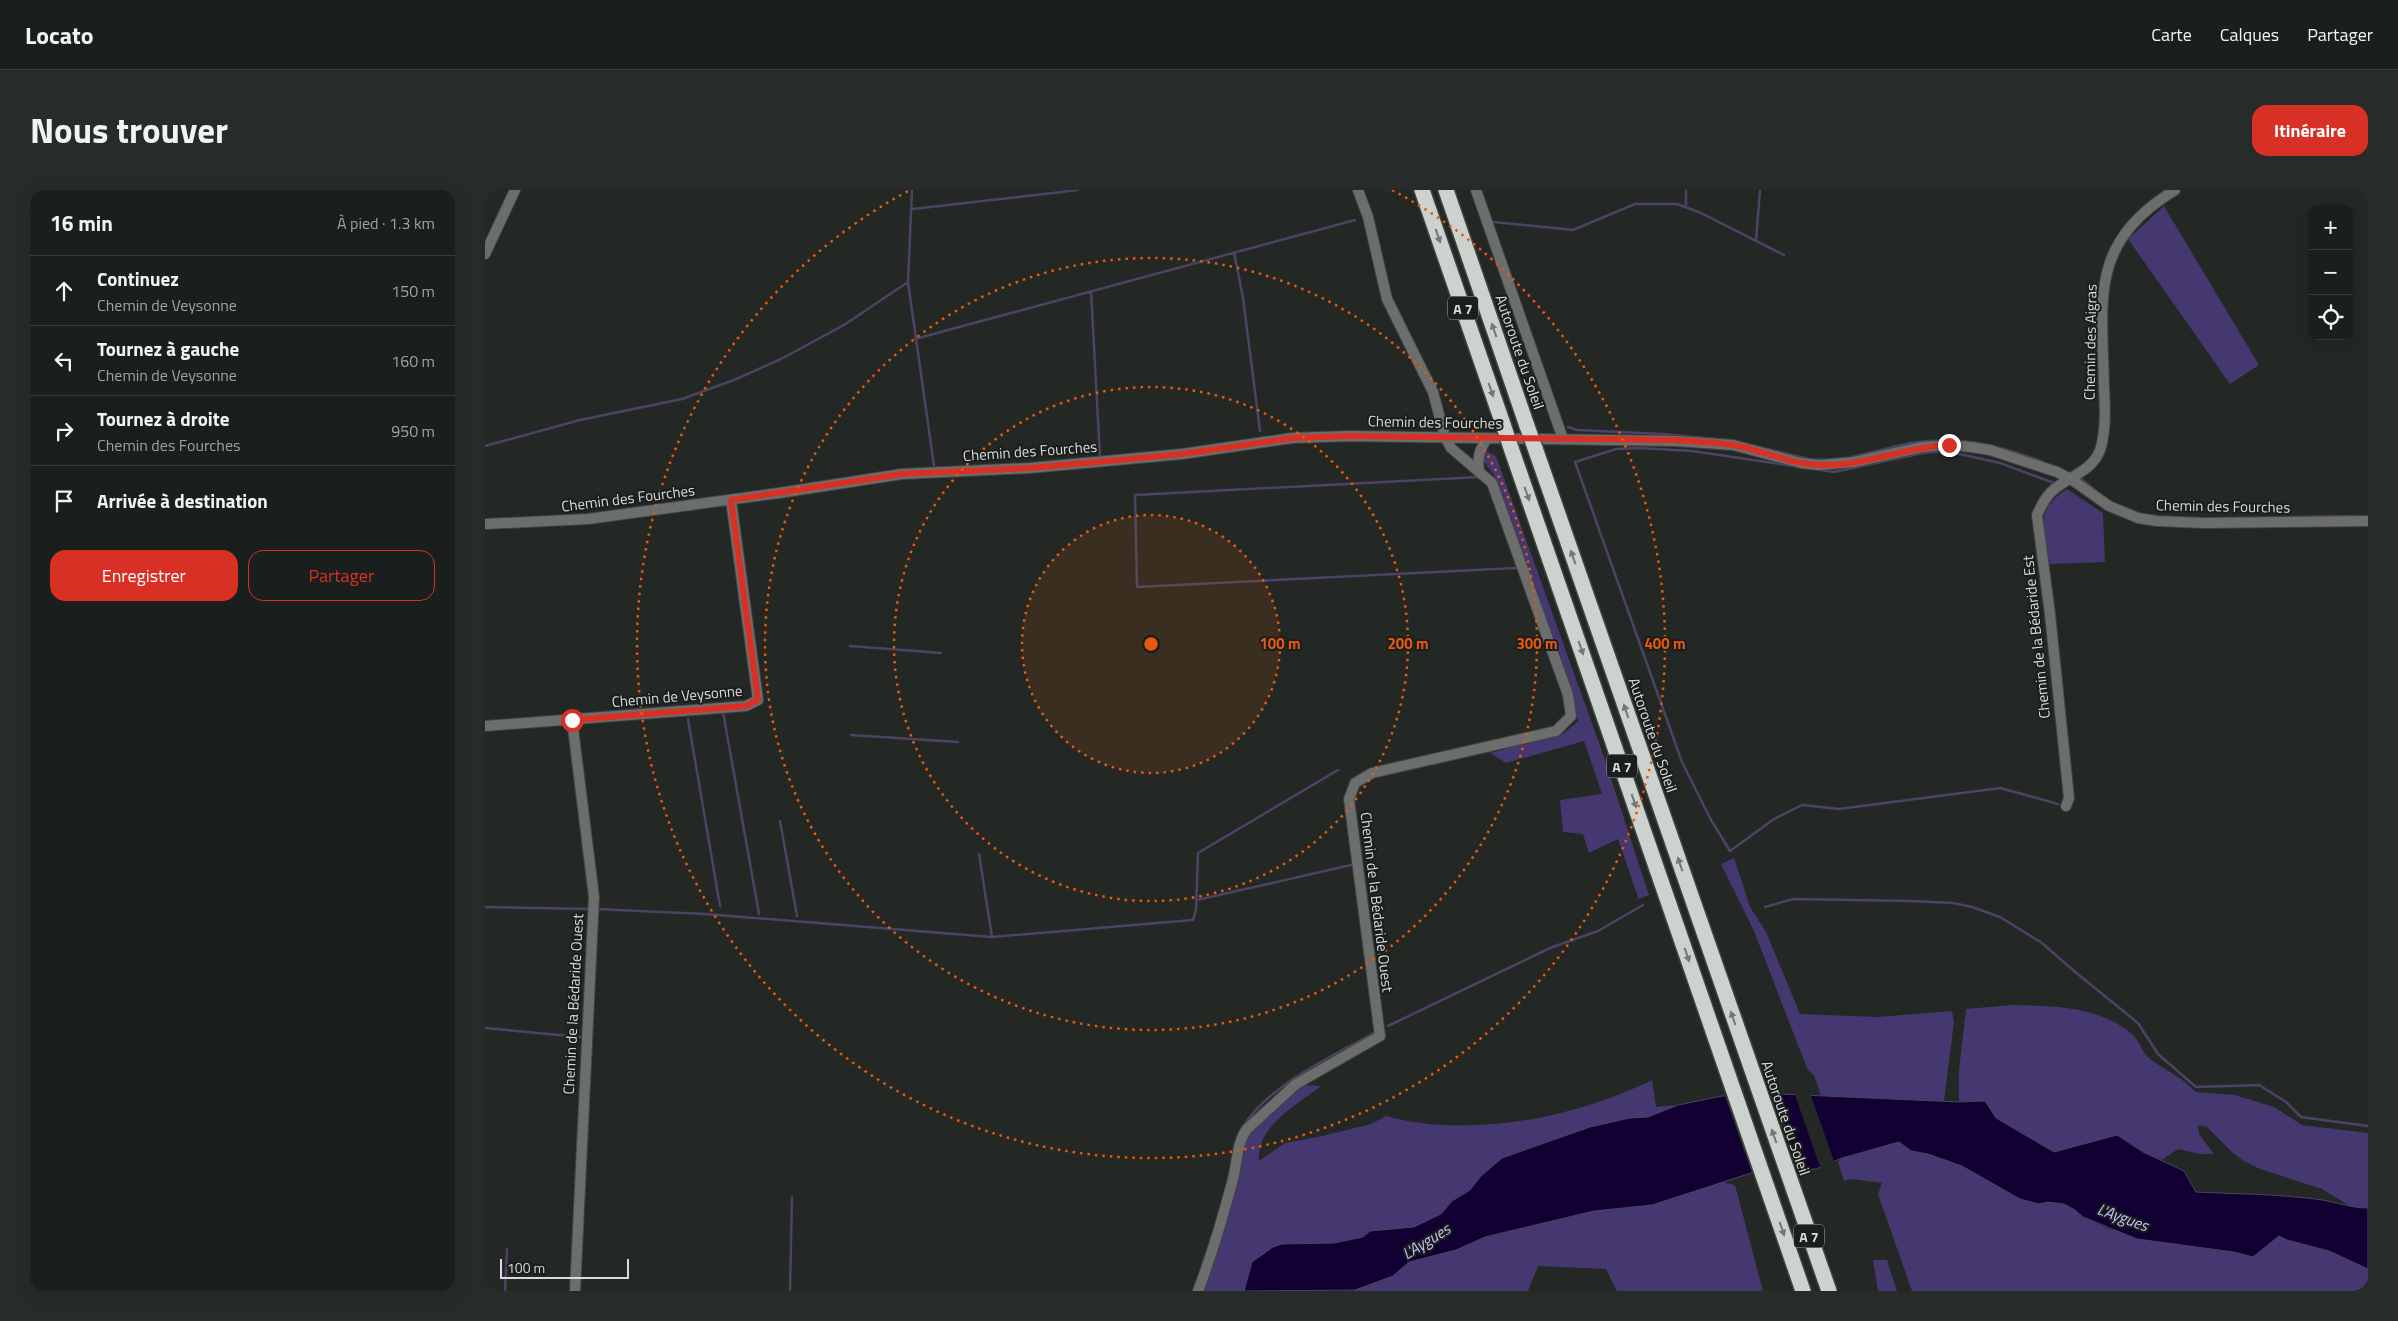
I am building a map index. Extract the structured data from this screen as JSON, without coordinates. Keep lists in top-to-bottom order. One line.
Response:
{"streets":{"highway":["A 7","Autoroute du Soleil"],"street":["Chemin des Aigras","Chemin des Fourches","Chemin de la Bédaride Est","Chemin de Veysonne","Chemin de la Bédaride Ouest"]},"crossings":[["Chemin des Aigras","Chemin des Fourches"],["Chemin des Aigras","Chemin de la Bédaride Est"],["Chemin des Fourches","Chemin de la Bédaride Est"],["Chemin des Fourches","Chemin de Veysonne"],["Chemin des Fourches","Chemin de la Bédaride Ouest"],["Chemin de Veysonne","Chemin de la Bédaride Ouest"]],"water":["L'Aygues"],"scale_bar":"100 m","page":{"header":"Locato","nav":["Carte","Calques","Partager"],"title":"Nous trouver","buttons":["Itinéraire",["Enregistrer","Partager"]],"heading":["16 min","À pied · 1.3 km"],"map_buttons":["+","−"],"list":[["Continuez","Chemin de Veysonne","150 m"],["Tournez à gauche","Chemin de Veysonne","160 m"],["Tournez à droite","Chemin des Fourches","950 m"],"Arrivée à destination"],"scale":"100 m"},"rings":["100 m","200 m","300 m","400 m"]}
